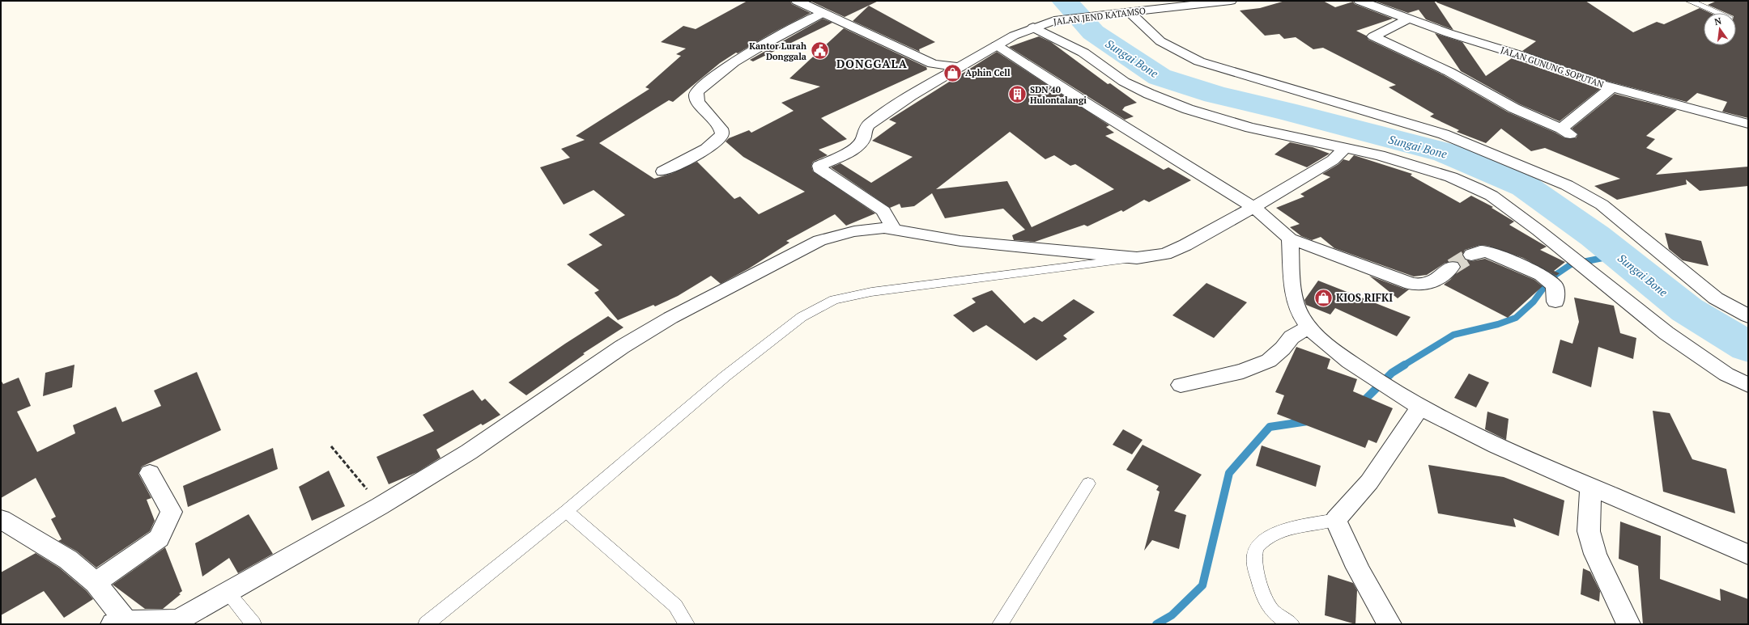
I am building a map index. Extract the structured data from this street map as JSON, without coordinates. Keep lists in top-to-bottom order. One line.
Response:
{"streets":{"street":["JALAN JEND KATAMSO","JALAN GUNUNG SOPUTAN"]},"districts":["DONGGALA"],"water":["Sungai Bone"],"places":{"public building":["Kantor Lurah Donggala"],"shop":["Aphin Cell","KIOS RIFKI"],"building":["SDN 40 Hulontalangi"]},"north":"top"}
